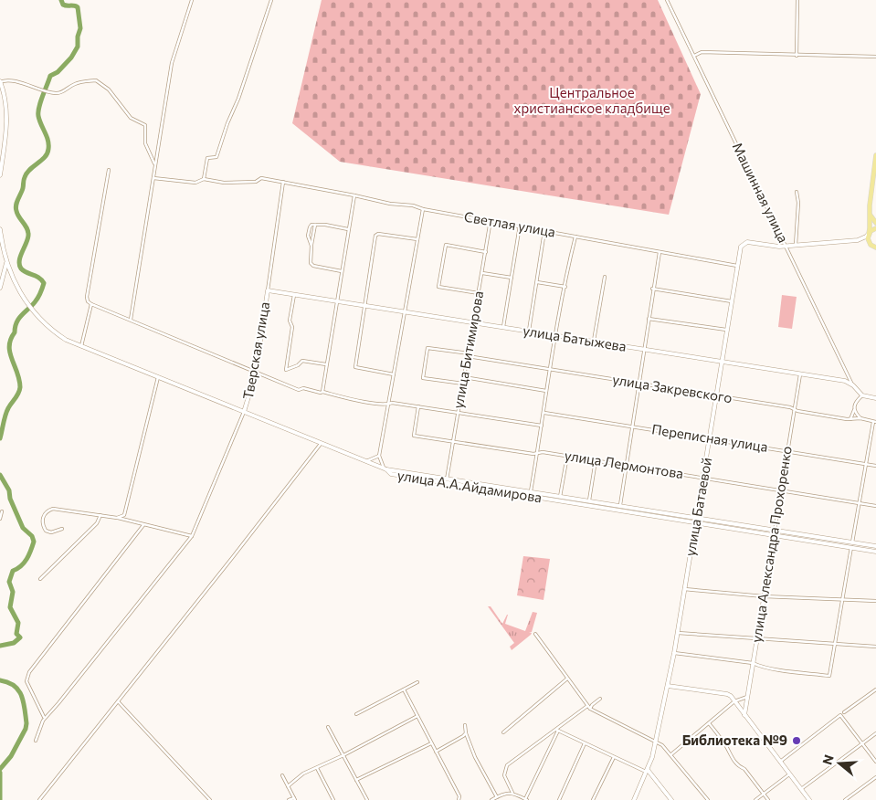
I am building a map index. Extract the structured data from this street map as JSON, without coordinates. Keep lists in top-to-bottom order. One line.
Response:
{"streets":{"main road":["улица Батыжева","Тверская улица","улица А.А.Айдамирова","улица Батаевой","улица Александра Прохоренко"],"street":["Машинная улица","Светлая улица","улица Битимирова","улица Закревского","Переписная улица","улица Лермонтова"]},"crossings":[["Машинная улица","улица Батыжева"],["Машинная улица","улица Батаевой"],["Светлая улица","улица Битимирова"],["Светлая улица","Тверская улица"],["Светлая улица","улица Батаевой"],["улица Батыжева","улица Битимирова"],["улица Батыжева","Тверская улица"],["улица Батыжева","улица Батаевой"],["улица Батыжева","улица Александра Прохоренко"],["улица Битимирова","улица Закревского"],["улица Битимирова","улица Лермонтова"],["улица Битимирова","улица А.А.Айдамирова"],["Тверская улица","улица А.А.Айдамирова"],["улица Закревского","улица Батаевой"],["улица Закревского","улица Александра Прохоренко"],["Переписная улица","улица Батаевой"],["Переписная улица","улица Александра Прохоренко"],["улица Лермонтова","улица Батаевой"],["улица Лермонтова","улица Александра Прохоренко"],["улица А.А.Айдамирова","улица Батаевой"],["улица А.А.Айдамирова","улица Александра Прохоренко"]],"parks":["Центральное христианское кладбище"],"places":["Библиотека №9"],"north":"left"}
